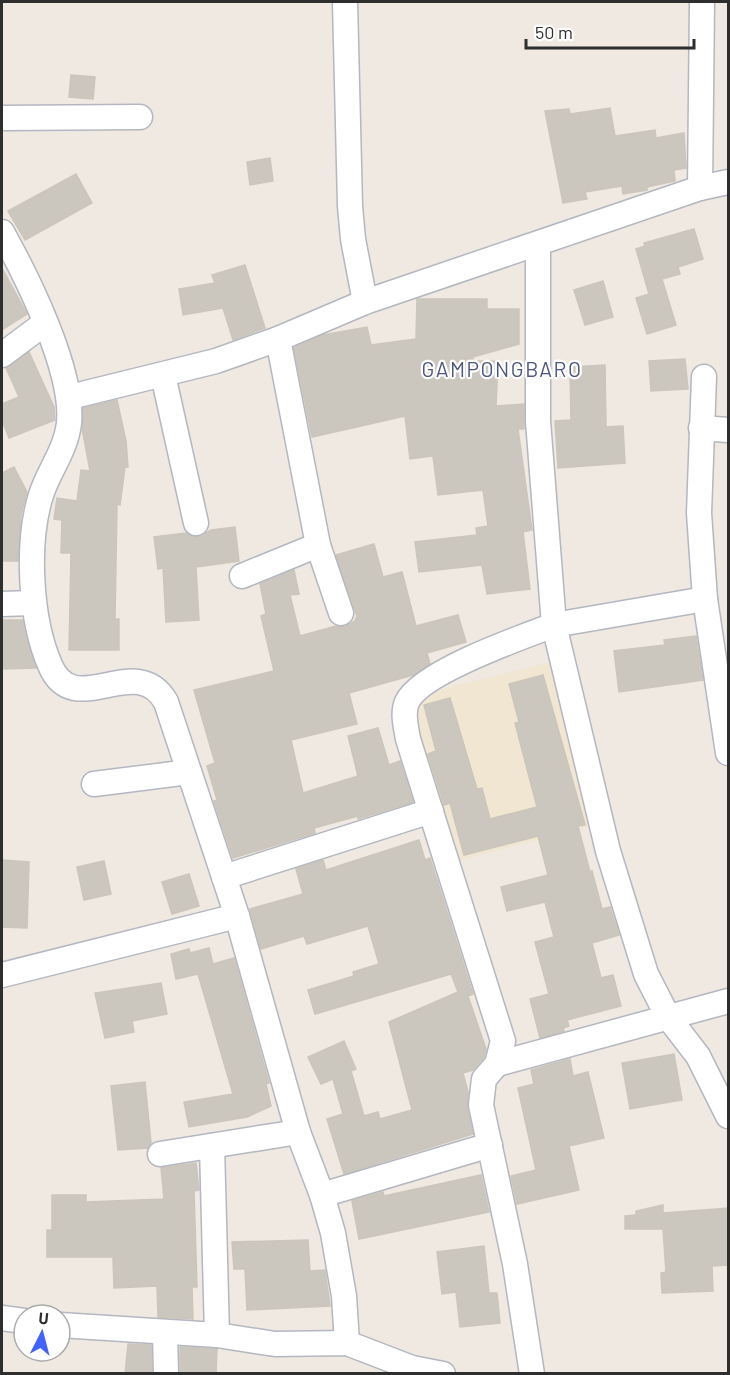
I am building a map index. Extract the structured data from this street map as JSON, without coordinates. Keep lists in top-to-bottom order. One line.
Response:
{"districts":["GAMPONGBARO"],"scale_bar":"50 m","north":"top"}
